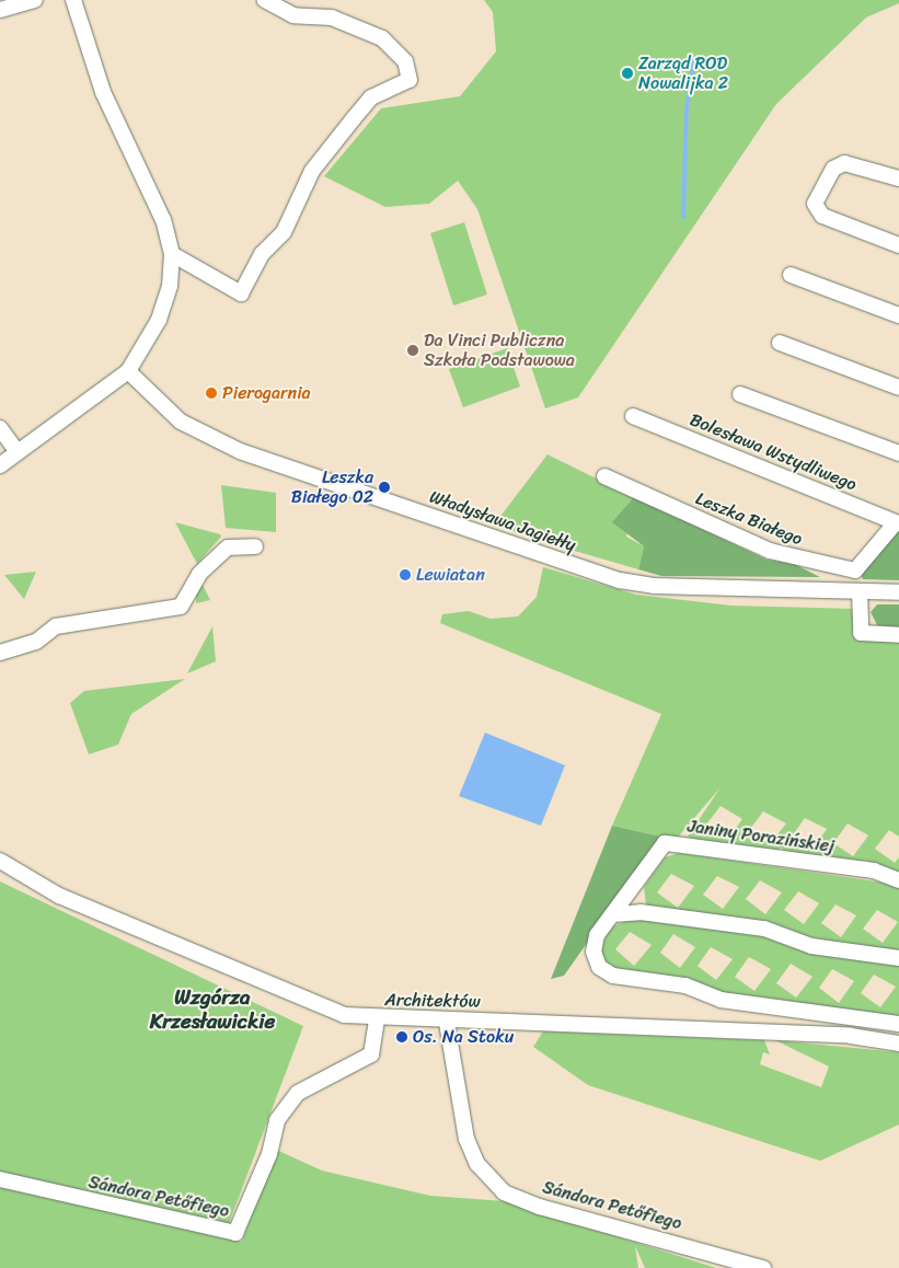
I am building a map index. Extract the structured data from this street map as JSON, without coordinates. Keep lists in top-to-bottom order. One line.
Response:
{"streets":{"street":["Bolesława Wstydliwego","Leszka Białego","Władysława Jagiełły","Janiny Porazińskiej","Architektów","Sándora Petőfiego"]},"crossings":[["Bolesława Wstydliwego","Leszka Białego"],["Architektów","Sándora Petőfiego"]],"districts":["Wzgórza Krzesławickie"],"places":["Zarząd ROD Nowalijka 2","Da Vinci Publiczna Szkoła Podstawowa","Pierogarnia","Leszka Białego 02","Lewiatan","Os. Na Stoku"]}
